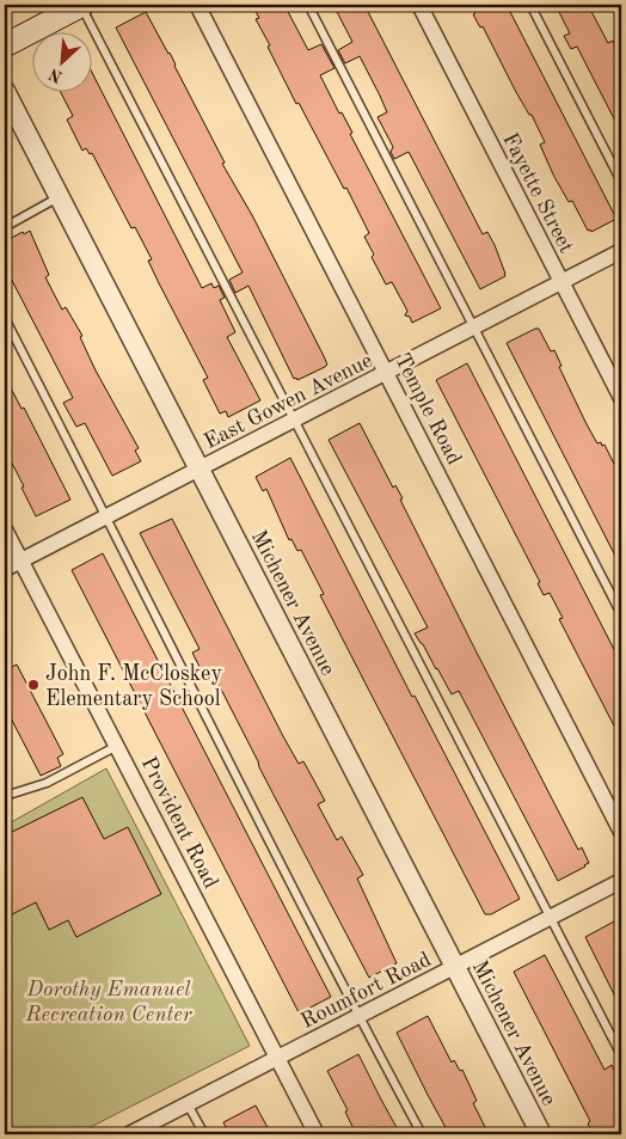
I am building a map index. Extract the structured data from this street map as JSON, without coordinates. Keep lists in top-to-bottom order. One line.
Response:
{"streets":{"street":["Fayette Street","East Gowen Avenue","Temple Road","Michener Avenue","Provident Road","Roumfort Road"]},"crossings":[["Fayette Street","East Gowen Avenue"],["East Gowen Avenue","Temple Road"],["East Gowen Avenue","Michener Avenue"],["East Gowen Avenue","Provident Road"],["Michener Avenue","Roumfort Road"],["Provident Road","Roumfort Road"]],"parks":["Dorothy Emanuel Recreation Center"],"places":["John F. McCloskey Elementary School"],"north":"bottom left"}
